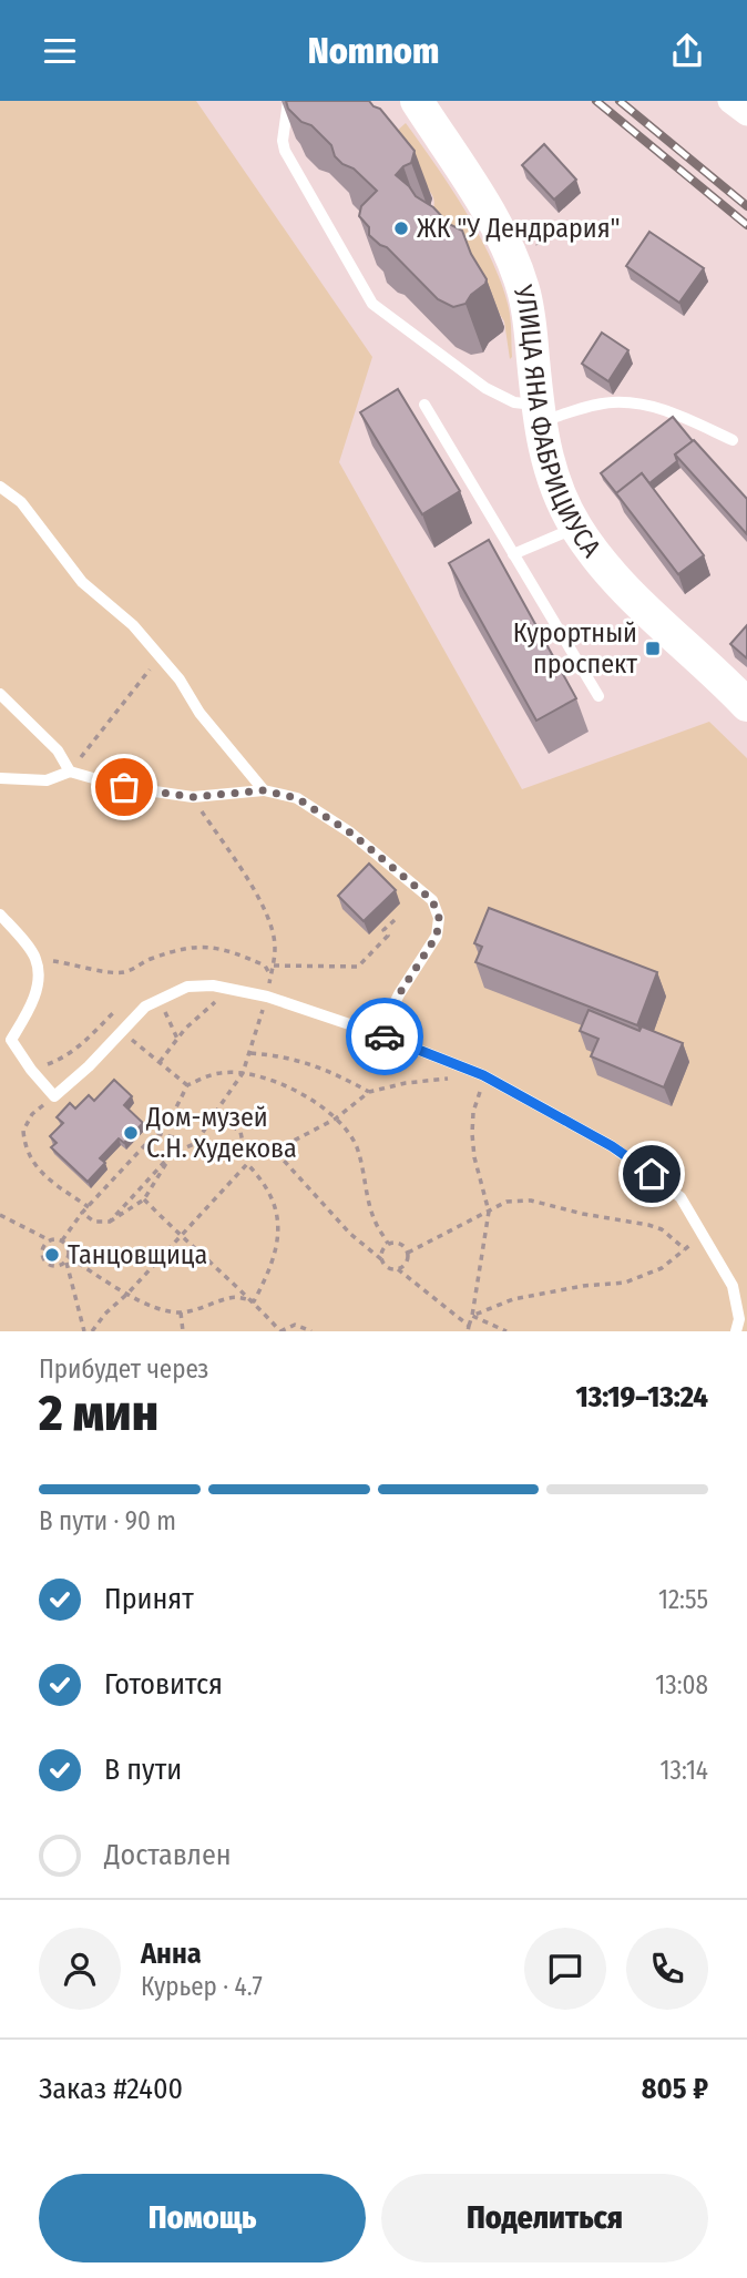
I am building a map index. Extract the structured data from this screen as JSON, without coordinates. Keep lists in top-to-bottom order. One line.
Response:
{"streets":{"main road":["УЛИЦА ЯНА ФАБРИЦИУСА"]},"places":{"other":["ЖК \"У Дендрария\"","Дом-музей С.Н. Худекова","Танцовщица"],"transit":["Курортный проспект"]},"page":{"header":"Nomnom","heading":["2 мин","Прибудет через","13:19–13:24"],"panel":["Анна","Курьер · 4.7","Заказ #2400","805 ₽"],"bar":"В пути · 90 m","list":[["Принят","12:55"],["Готовится","13:08"],["В пути","13:14"],"Доставлен"],"buttons":["Помощь","Поделиться"]}}
